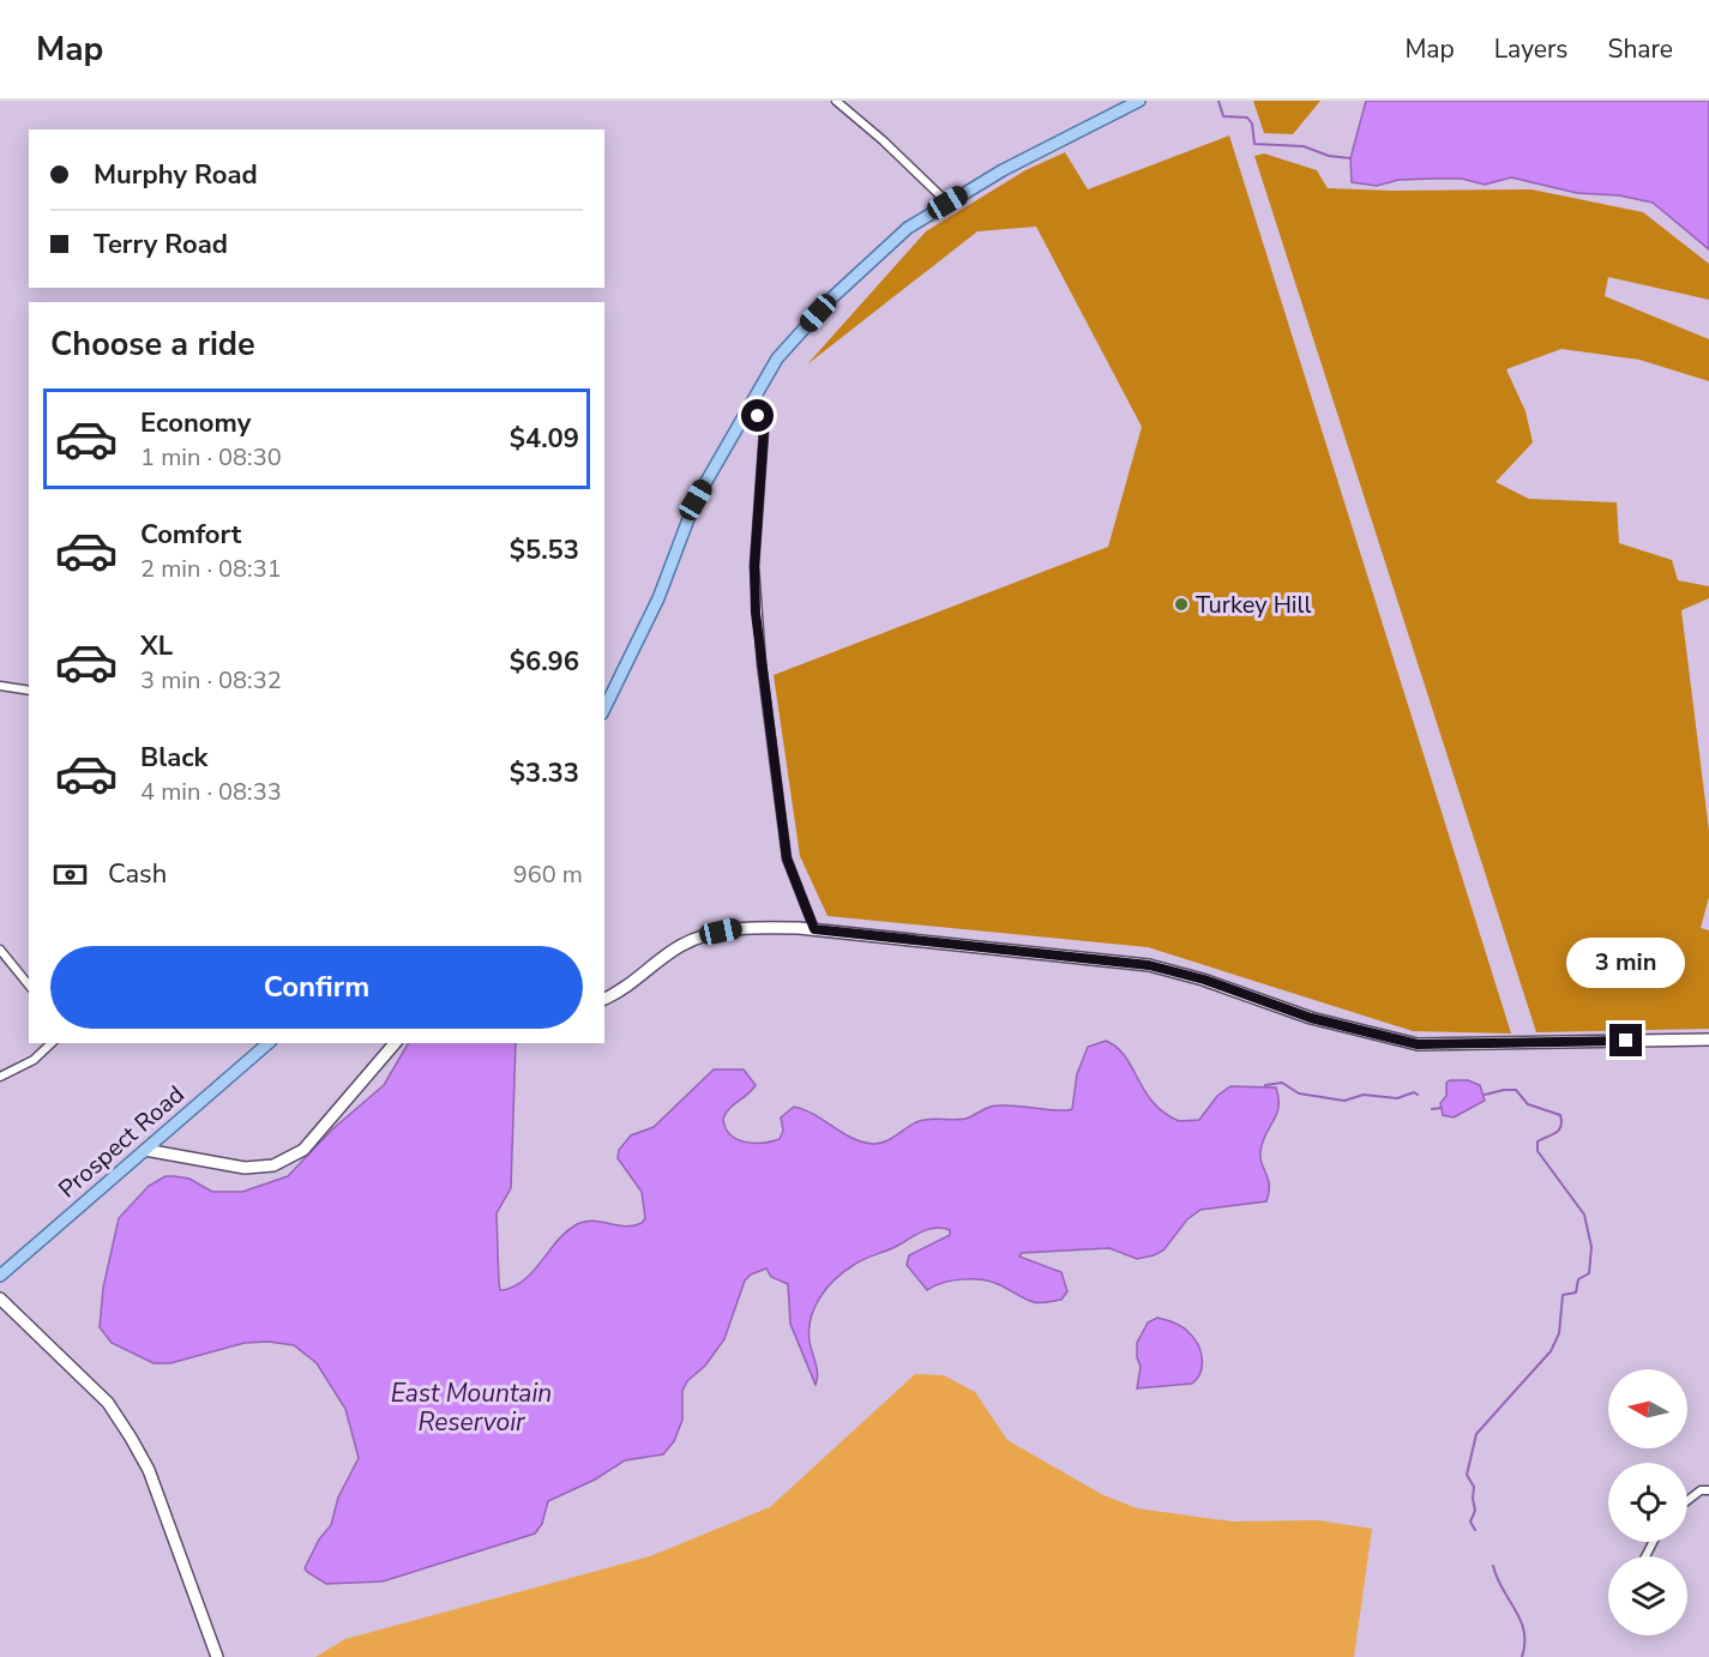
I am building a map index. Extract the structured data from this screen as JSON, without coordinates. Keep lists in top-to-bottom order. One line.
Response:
{"streets":{"main road":["Prospect Road"]},"water":["East Mountain Reservoir"],"places":["Turkey Hill"],"north":"left","page":{"header":"Map","nav":["Map","Layers","Share"],"banner":["Murphy Road","Terry Road"],"heading":"Choose a ride","list":[{"name":"Economy","note":"1 min · 08:30","value":"$4.09"},{"name":"Comfort","note":"2 min · 08:31","value":"$5.53"},{"name":"XL","note":"3 min · 08:32","value":"$6.96"},{"name":"Black","note":"4 min · 08:33","value":"$3.33"}],"pay":["Cash","960 m"],"buttons":"Confirm","bubble":"3 min"}}
